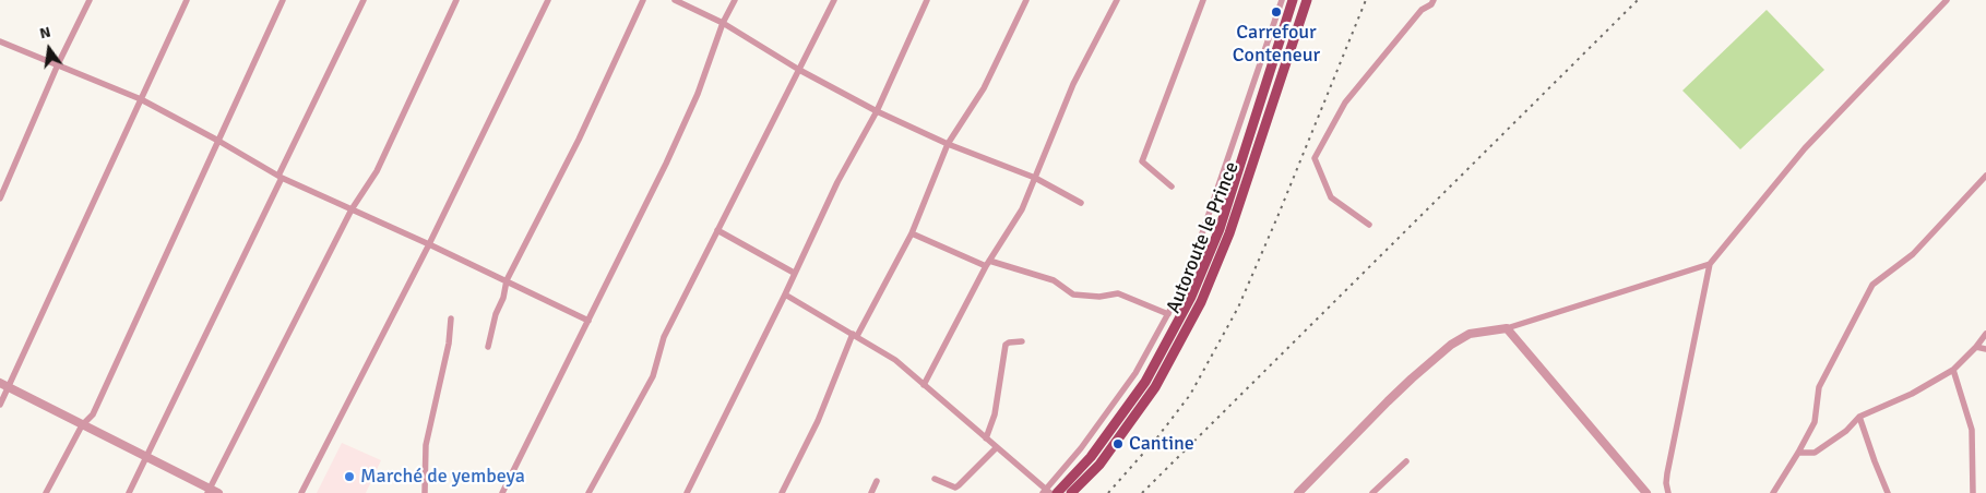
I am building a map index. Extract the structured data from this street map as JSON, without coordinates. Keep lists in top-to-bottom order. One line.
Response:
{"streets":{"main road":["Autoroute le Prince"]},"places":["Carrefour Conteneur","Cantine","Marché de yembeya"],"north":"top"}
